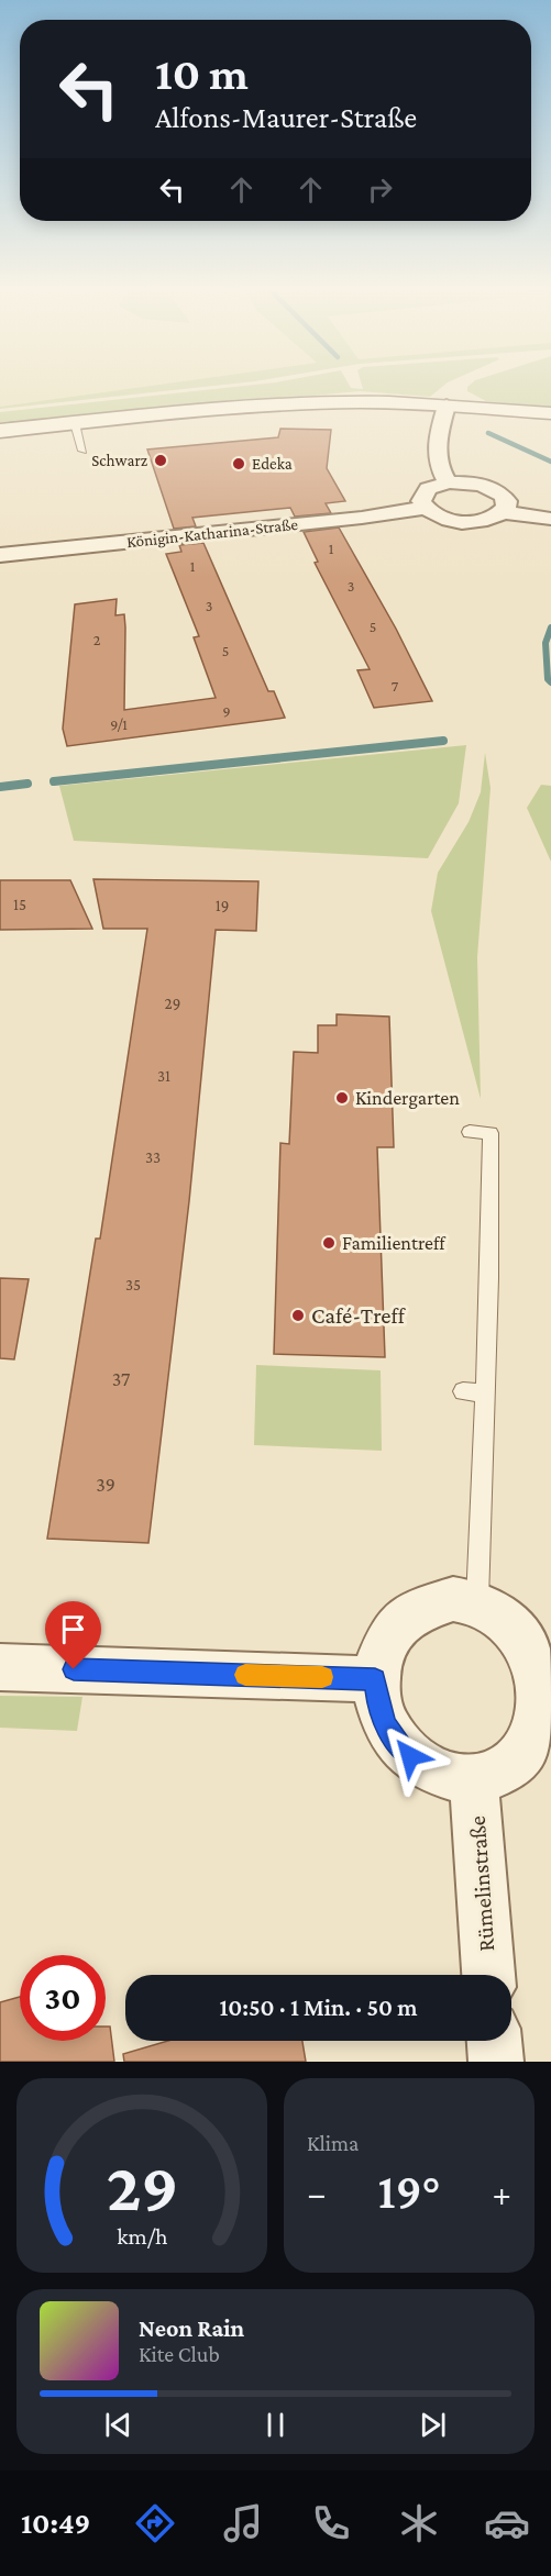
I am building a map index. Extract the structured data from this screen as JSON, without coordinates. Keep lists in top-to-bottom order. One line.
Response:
{"streets":{"street":["Königin-Katharina-Straße","Rümelinstraße"]},"places":["Schwarz","Edeka","Kindergarten","Familientreff","Café-Treff"],"house_numbers":["1","1","3","3","5","2","5","7","9","9/1","15","19","29","31","33","35","37","39"],"page":{"turn":["10 m","Alfons-Maurer-Straße"],"limit":"30","trip":"10:50 · 1 Min. · 50 m","tile":"Klima","heat":["−","19°","+"],"song":["Neon Rain","Kite Club"],"tabs":"10:49","gauge":["29","km/h"]}}
